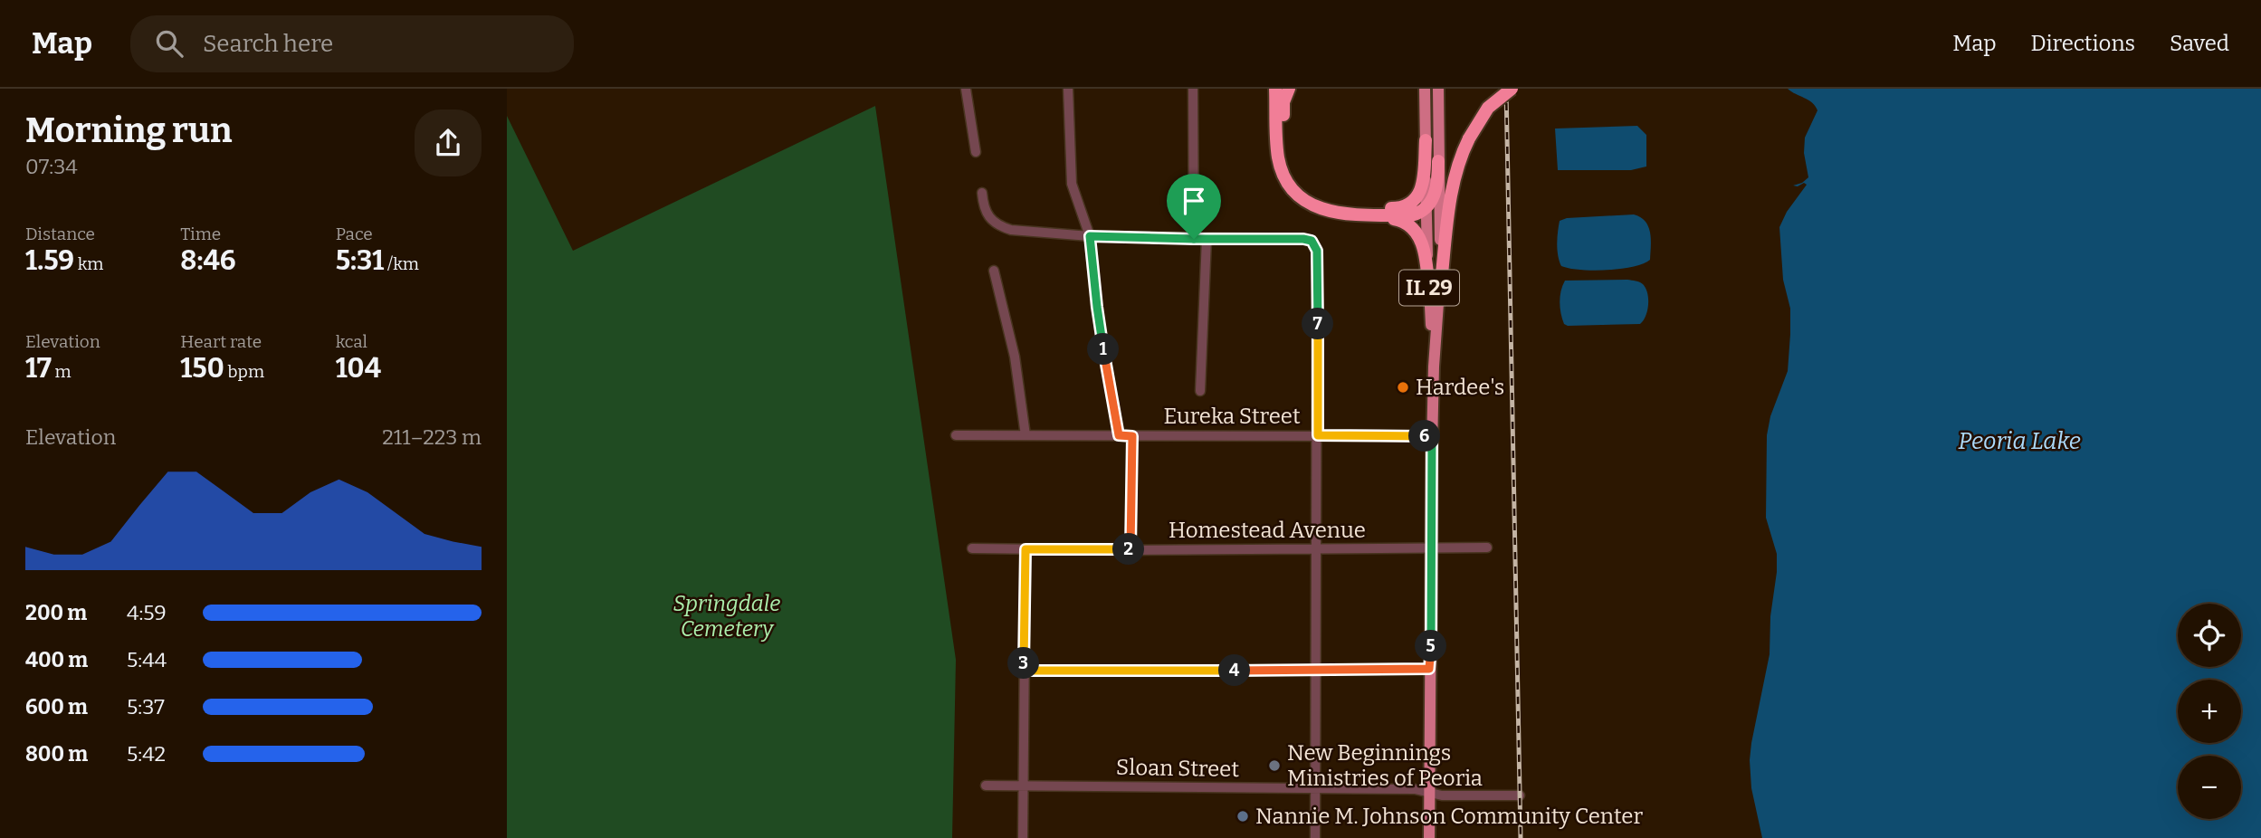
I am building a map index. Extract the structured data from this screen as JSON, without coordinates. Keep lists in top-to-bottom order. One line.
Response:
{"streets":{"main road":["IL 29"],"street":["Eureka Street","Homestead Avenue","Sloan Street"]},"crossings":[["IL 29","Eureka Street"],["IL 29","Homestead Avenue"],["IL 29","Sloan Street"]],"water":["Peoria Lake"],"parks":["Springdale Cemetery"],"places":["Hardee's","New Beginnings Ministries of Peoria","Nannie M. Johnson Community Center"],"page":{"header":"Map","search":"Search here","nav":["Map","Directions","Saved"],"heading":["Morning run","07:34"],"stats":[["Distance","1.59 km"],["Time","8:46"],["Pace","5:31 /km"],["Elevation","17 m"],["Heart rate","150 bpm"],["kcal","104"]],"pins":["7","1","6","2","5","3","4"],"chart":["Elevation","211–223 m"],"list":[{"name":"200 m","note":"4:59"},{"name":"400 m","note":"5:44"},{"name":"600 m","note":"5:37"},{"name":"800 m","note":"5:42"}],"map_buttons":["+","−"]}}
